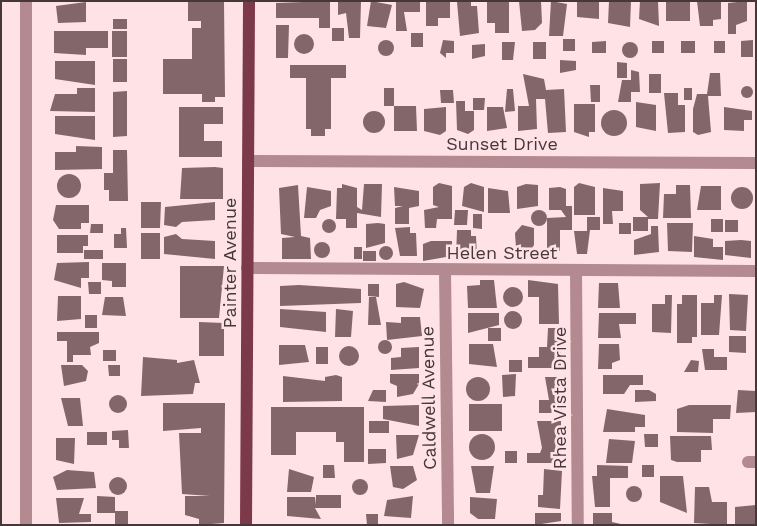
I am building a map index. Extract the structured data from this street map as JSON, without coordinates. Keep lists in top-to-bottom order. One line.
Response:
{"streets":{"main road":["Painter Avenue"],"street":["Sunset Drive","Helen Street","Caldwell Avenue","Rhea Vista Drive"]},"crossings":[["Sunset Drive","Painter Avenue"],["Helen Street","Painter Avenue"],["Helen Street","Caldwell Avenue"],["Helen Street","Rhea Vista Drive"]]}
